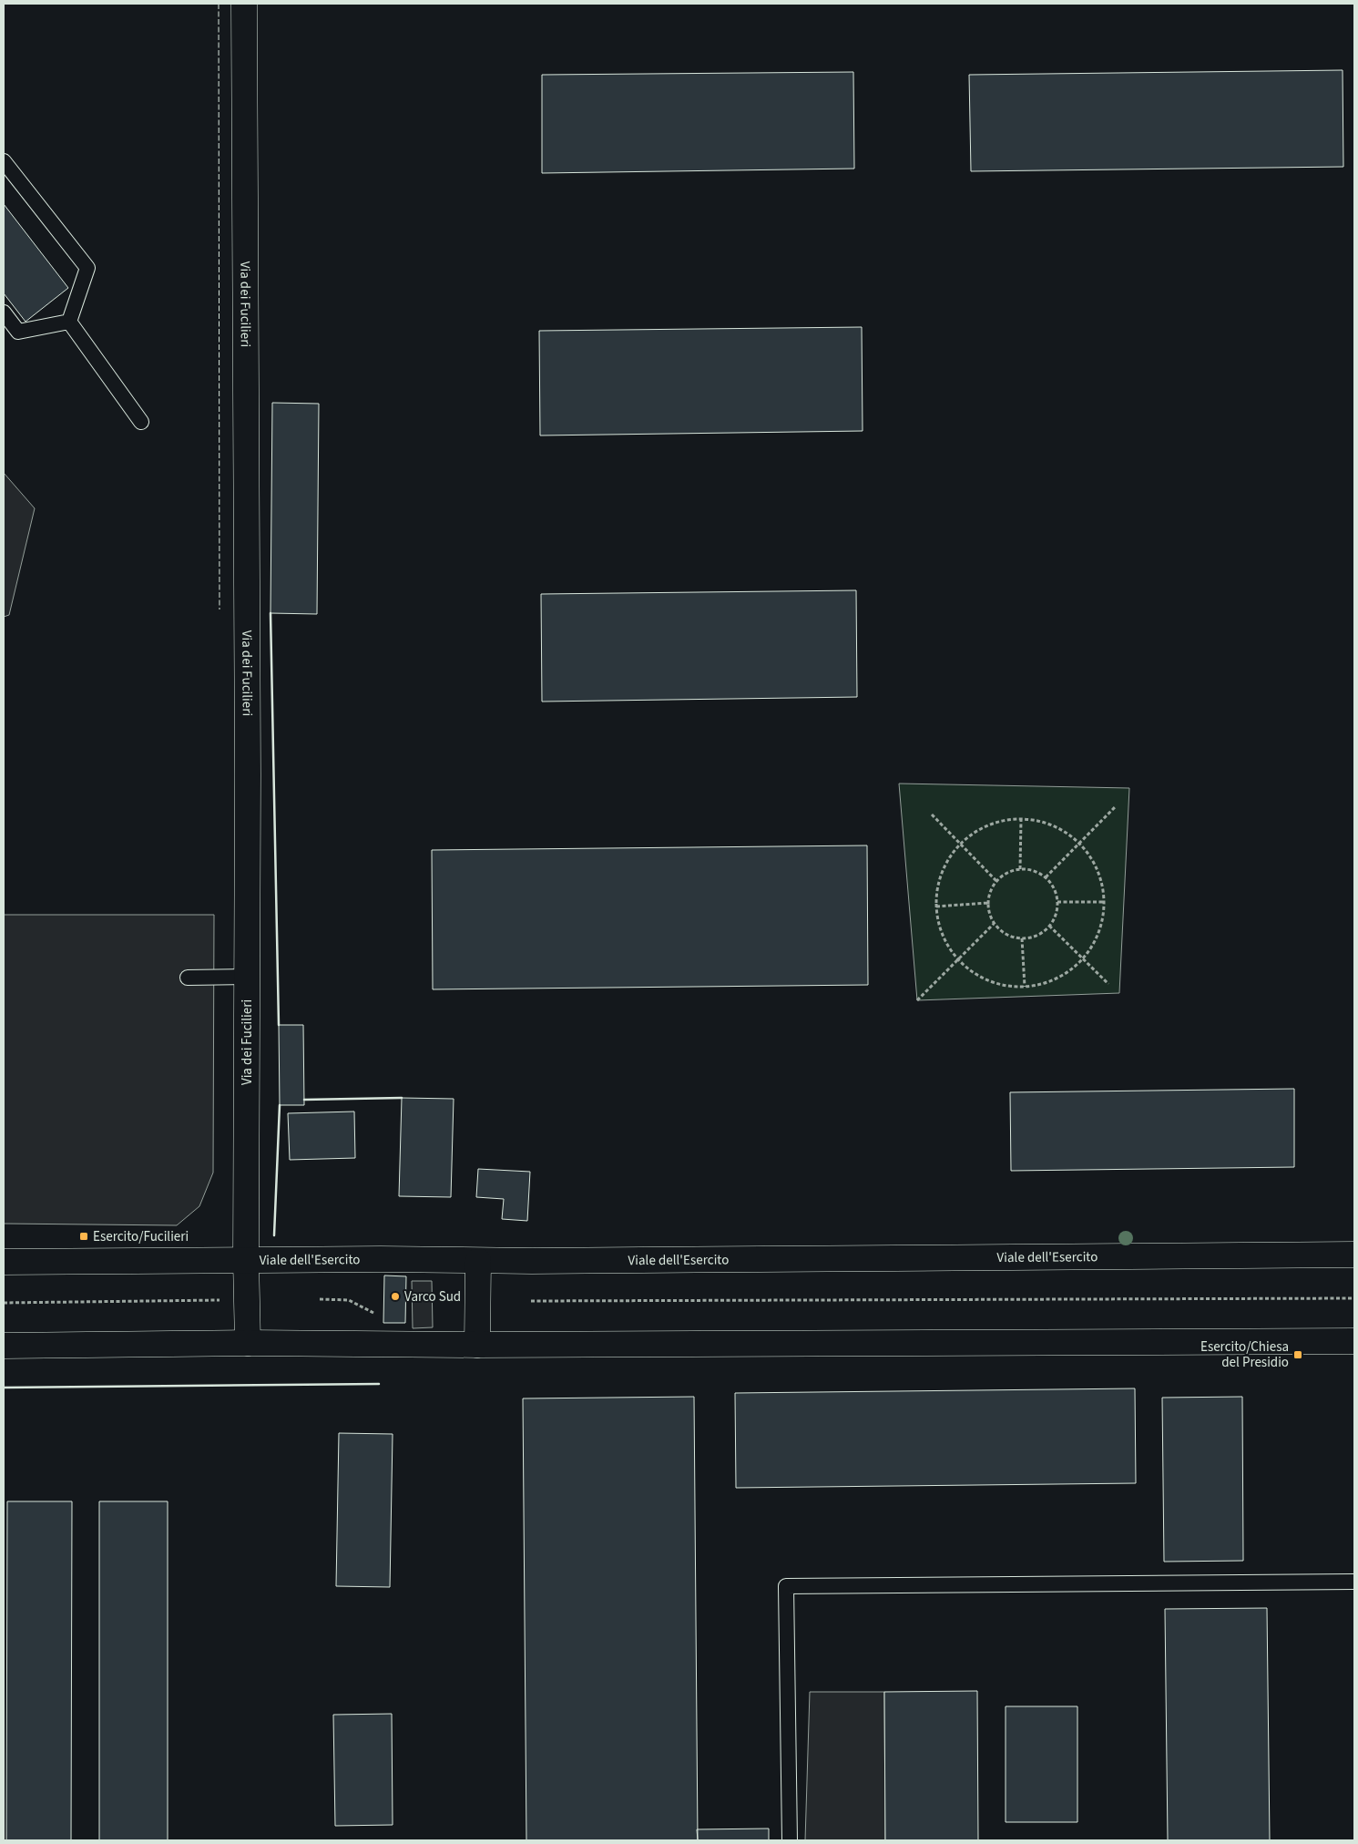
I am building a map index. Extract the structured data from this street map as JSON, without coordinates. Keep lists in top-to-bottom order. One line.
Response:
{"streets":{"street":["Via dei Fucilieri","Viale dell'Esercito"]},"crossings":[["Via dei Fucilieri","Viale dell'Esercito"]],"places":{"transit":["Esercito/Fucilieri","Esercito/Chiesa del Presidio"],"other":["Varco Sud"]}}
